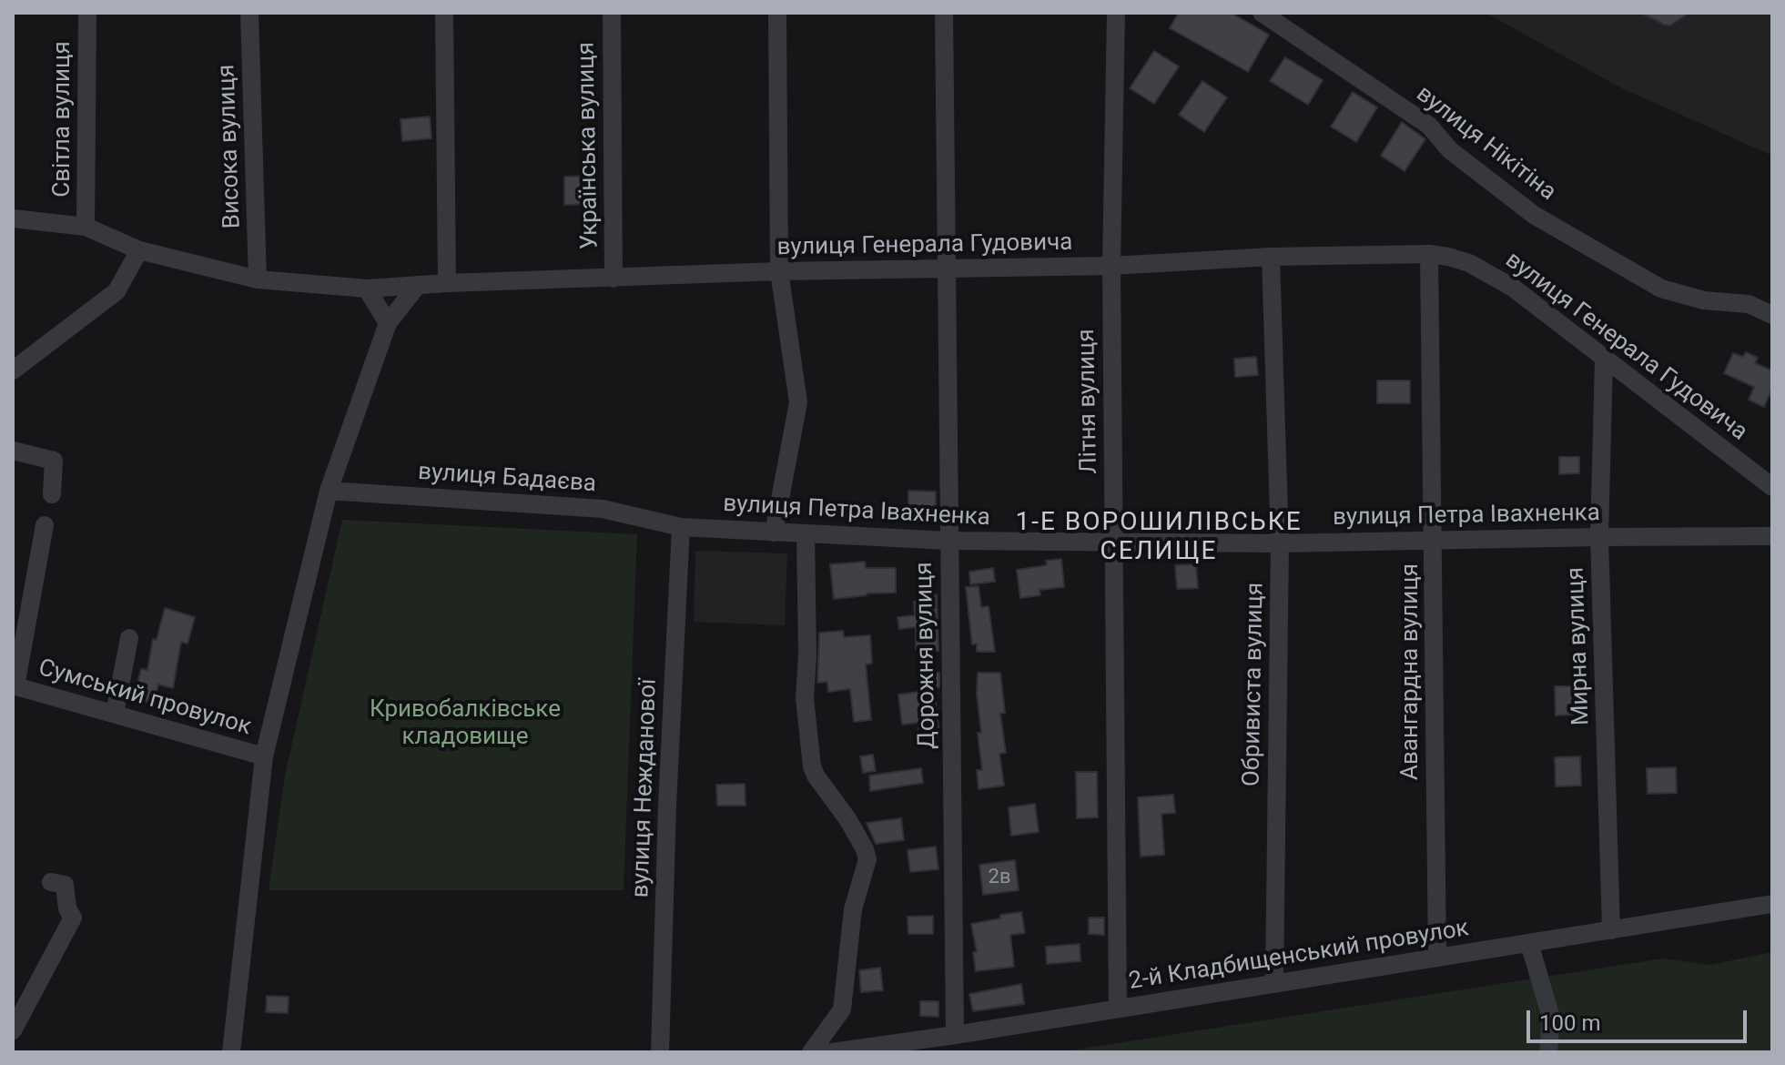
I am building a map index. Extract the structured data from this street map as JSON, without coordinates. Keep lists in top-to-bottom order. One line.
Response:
{"streets":{"street":["Світла вулиця","вулиця Нікітіна","Українська вулиця","Висока вулиця","вулиця Генерала Гудовича","Літня вулиця","вулиця Бадаєва","вулиця Петра Івахненка","Мирна вулиця","Дорожня вулиця","Авангардна вулиця","Обривиста вулиця","Сумський провулок","вулиця Нежданової","2-й Кладбищенський провулок"]},"crossings":[["Світла вулиця","вулиця Генерала Гудовича"],["Українська вулиця","вулиця Генерала Гудовича"],["Висока вулиця","вулиця Генерала Гудовича"],["вулиця Генерала Гудовича","Літня вулиця"],["вулиця Генерала Гудовича","Мирна вулиця"],["вулиця Генерала Гудовича","Дорожня вулиця"],["вулиця Генерала Гудовича","Авангардна вулиця"],["вулиця Генерала Гудовича","Обривиста вулиця"],["Літня вулиця","вулиця Петра Івахненка"],["Літня вулиця","2-й Кладбищенський провулок"],["вулиця Бадаєва","вулиця Петра Івахненка"],["вулиця Бадаєва","вулиця Нежданової"],["вулиця Петра Івахненка","Мирна вулиця"],["вулиця Петра Івахненка","Дорожня вулиця"],["вулиця Петра Івахненка","Авангардна вулиця"],["вулиця Петра Івахненка","Обривиста вулиця"],["вулиця Петра Івахненка","вулиця Нежданової"],["Мирна вулиця","2-й Кладбищенський провулок"],["Дорожня вулиця","2-й Кладбищенський провулок"],["Авангардна вулиця","2-й Кладбищенський провулок"],["Обривиста вулиця","2-й Кладбищенський провулок"]],"districts":["1-Е ВОРОШИЛІВСЬКЕ СЕЛИЩЕ"],"parks":["Кривобалківське кладовище"],"house_numbers":["2в"],"scale_bar":"100 m"}
